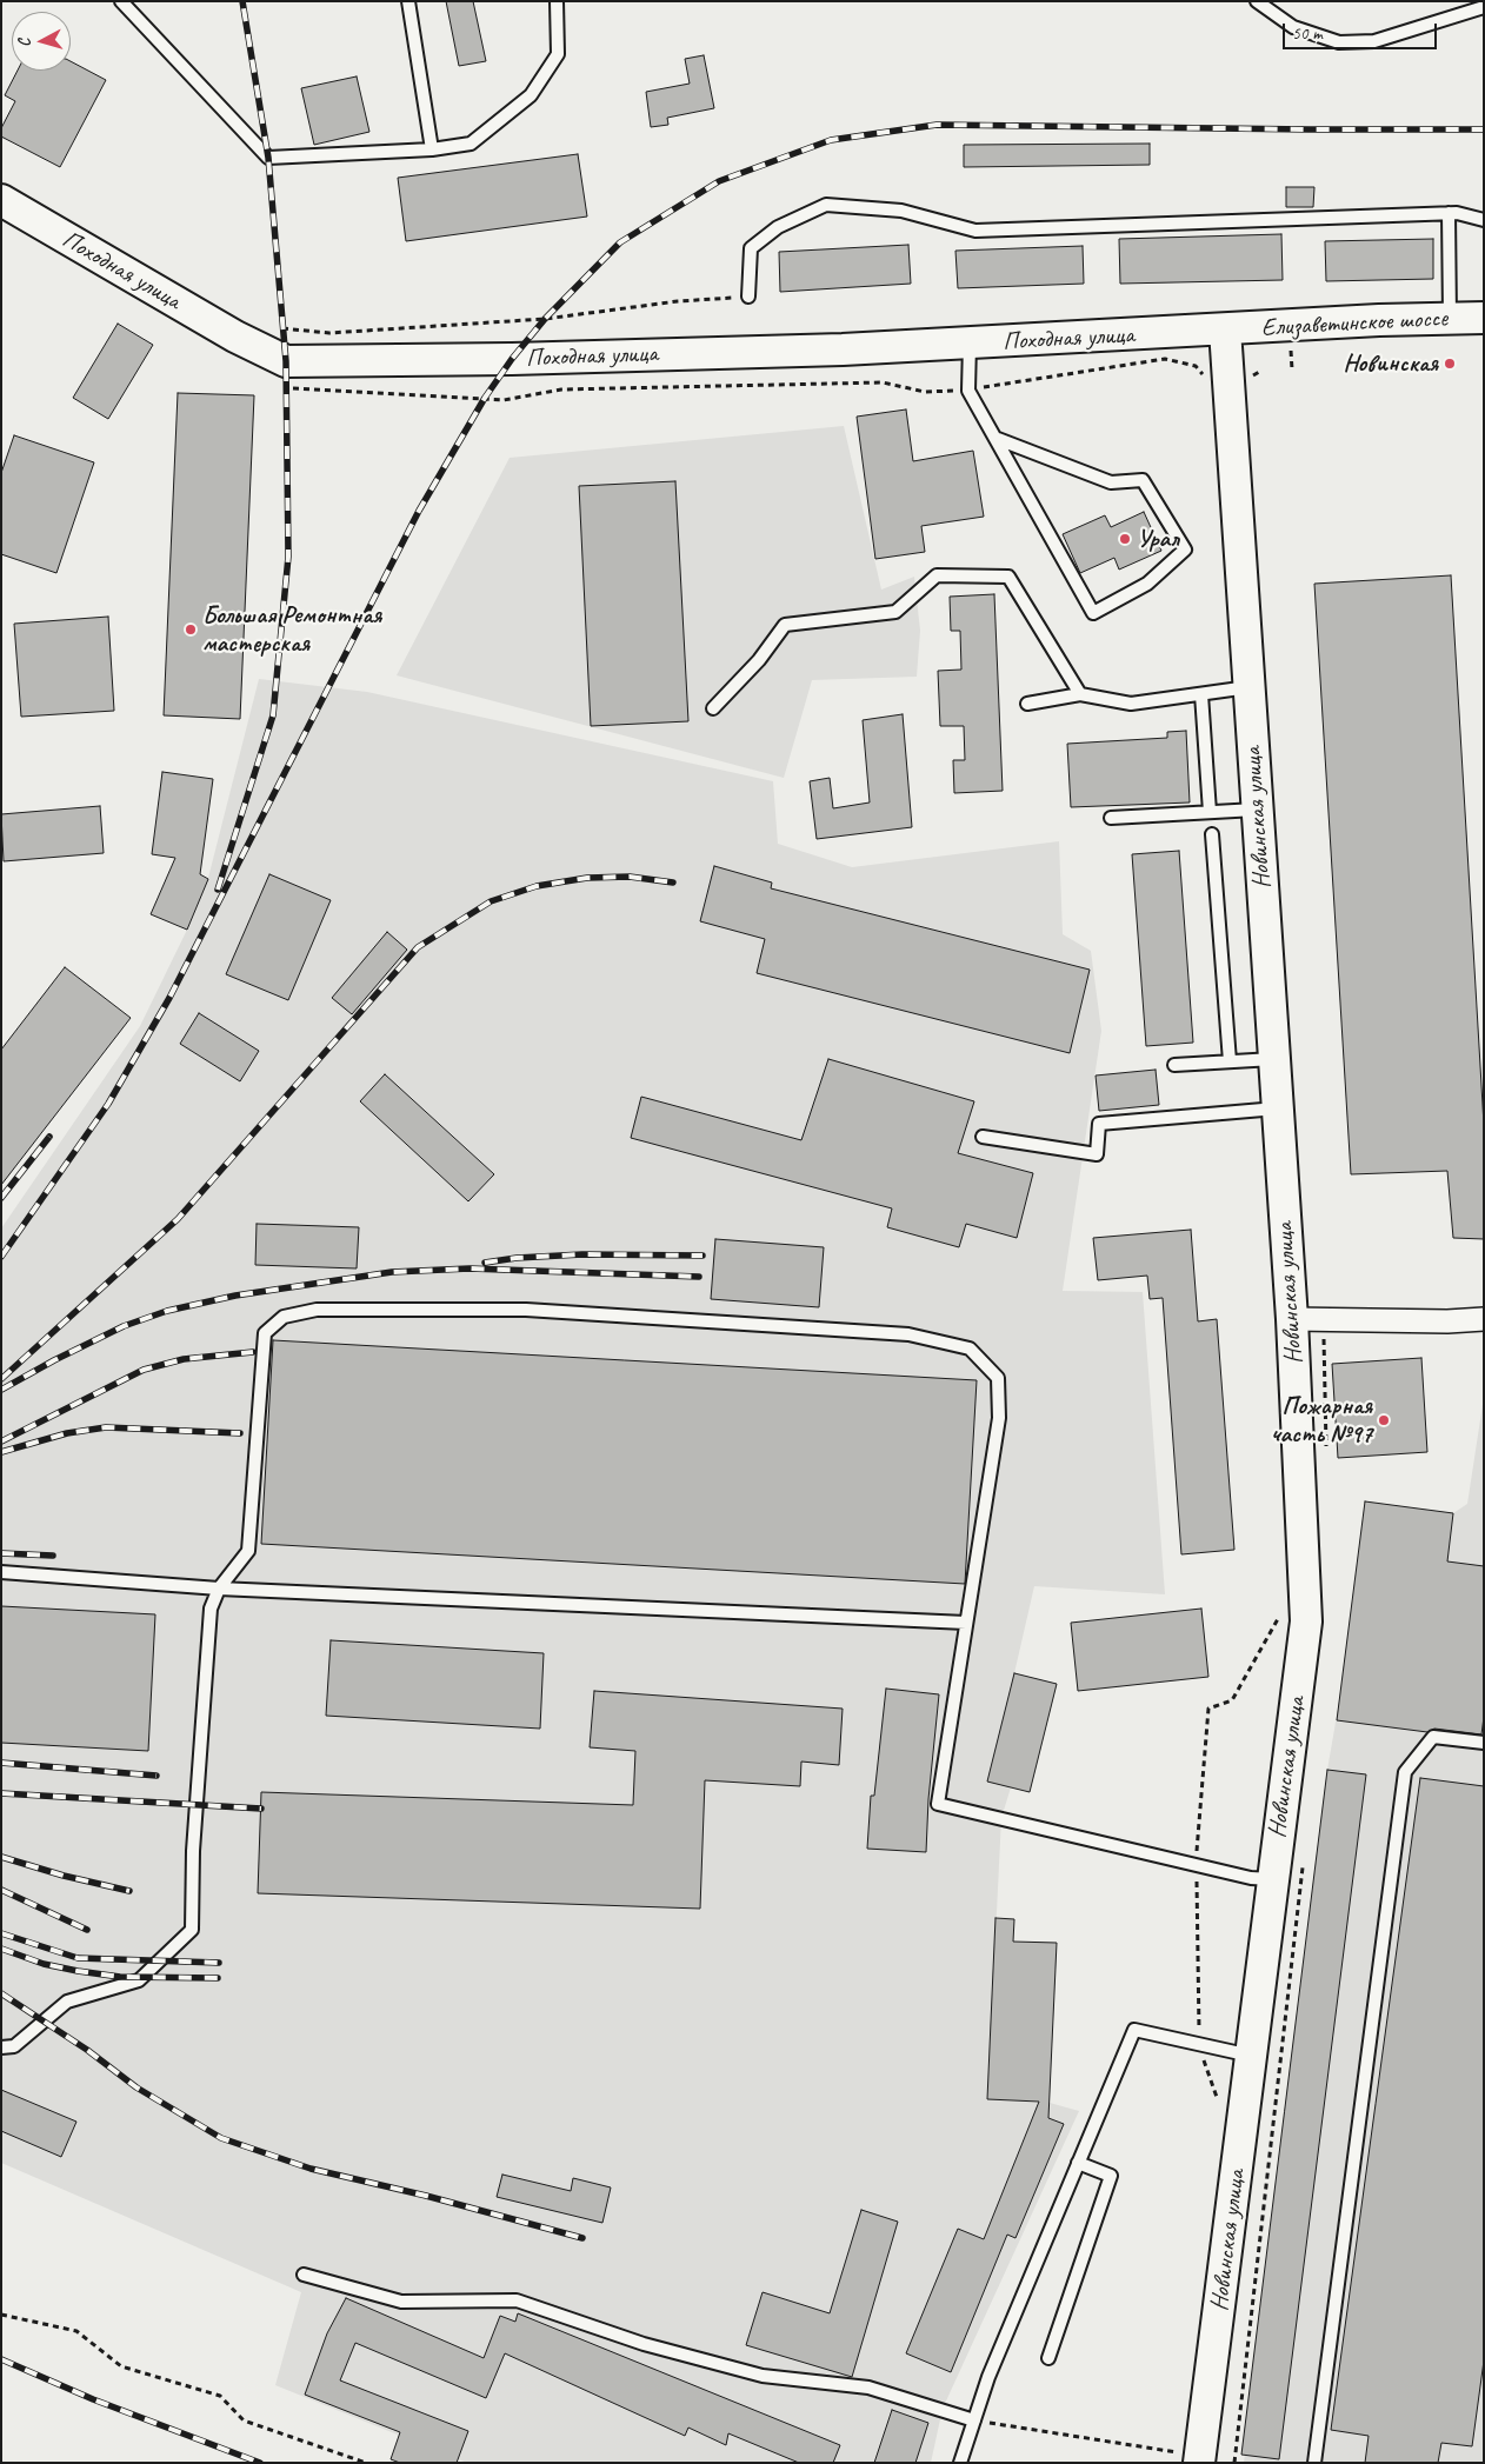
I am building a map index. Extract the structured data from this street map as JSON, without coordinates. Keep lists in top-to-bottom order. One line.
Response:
{"streets":{"main road":["Походная улица","Елизаветинское шоссе","Новинская улица"]},"crossings":[["Походная улица","Елизаветинское шоссе"],["Походная улица","Новинская улица"],["Елизаветинское шоссе","Новинская улица"]],"places":["Новинская","Урал","Большая Ремонтная мастерская","Пожарная часть №97"],"scale_bar":"50 m","north":"left"}
